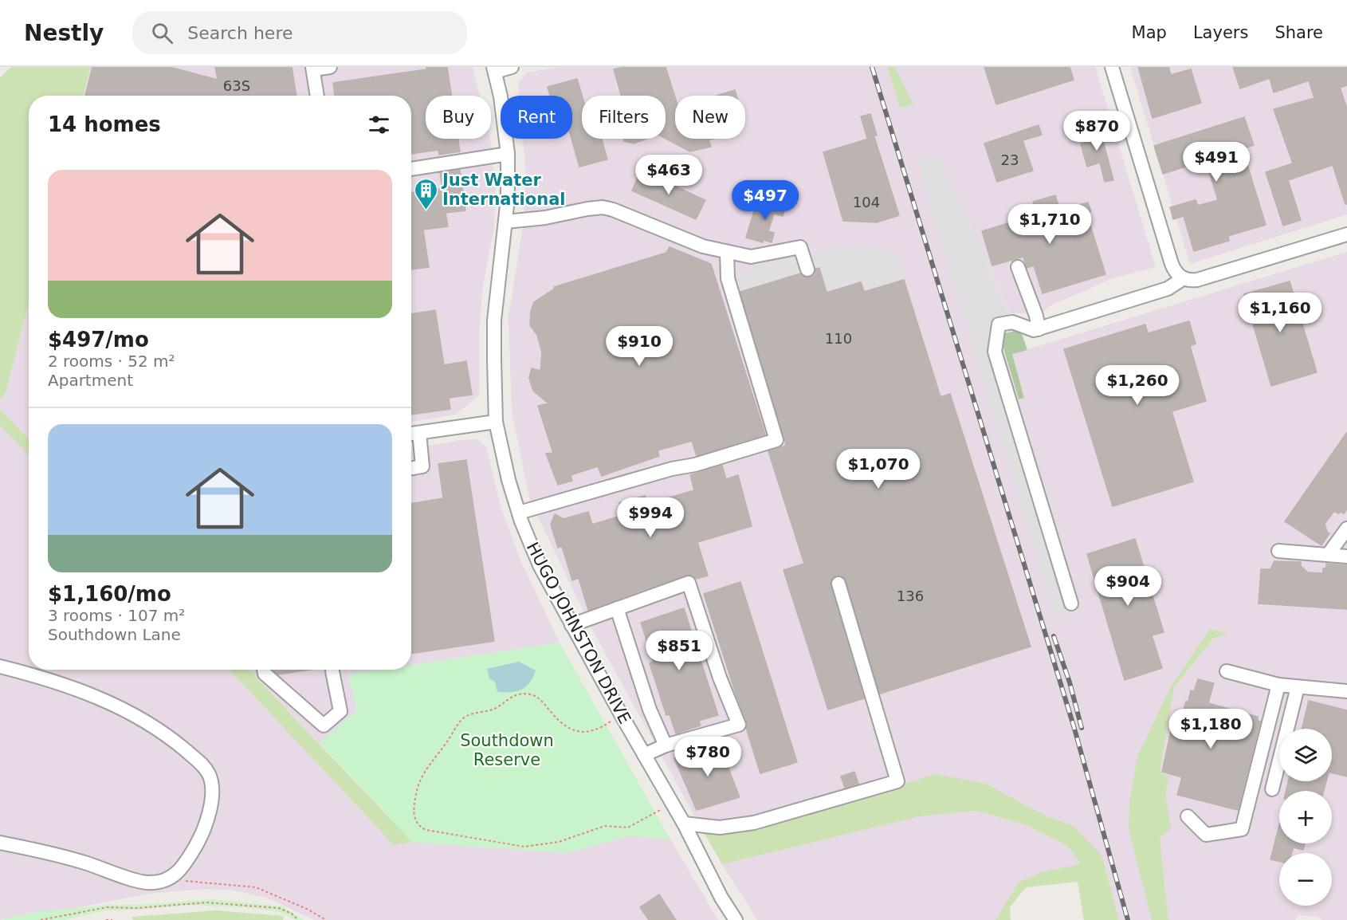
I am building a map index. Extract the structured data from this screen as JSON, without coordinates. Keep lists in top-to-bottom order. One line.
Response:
{"streets":{"street":["HUGO JOHNSTON DRIVE"]},"parks":["Southdown Reserve"],"places":{"building":["Just Water International"]},"house_numbers":["63S","23","104","110","136"],"page":{"header":"Nestly","search":"Search here","nav":["Map","Layers","Share"],"chip":["Buy","Rent","Filters","New"],"heading":"14 homes","price":["$870","$491","$463","$497","$1,710","$1,160","$910","$1,260","$1,070","$994","$904","$851","$1,180","$780"],"list":[{"name":"$497/mo","note":"2 rooms · 52 m² · Apartment"},{"name":"$1,160/mo","note":"3 rooms · 107 m² · Southdown Lane"}],"map_buttons":["+","−"]}}
